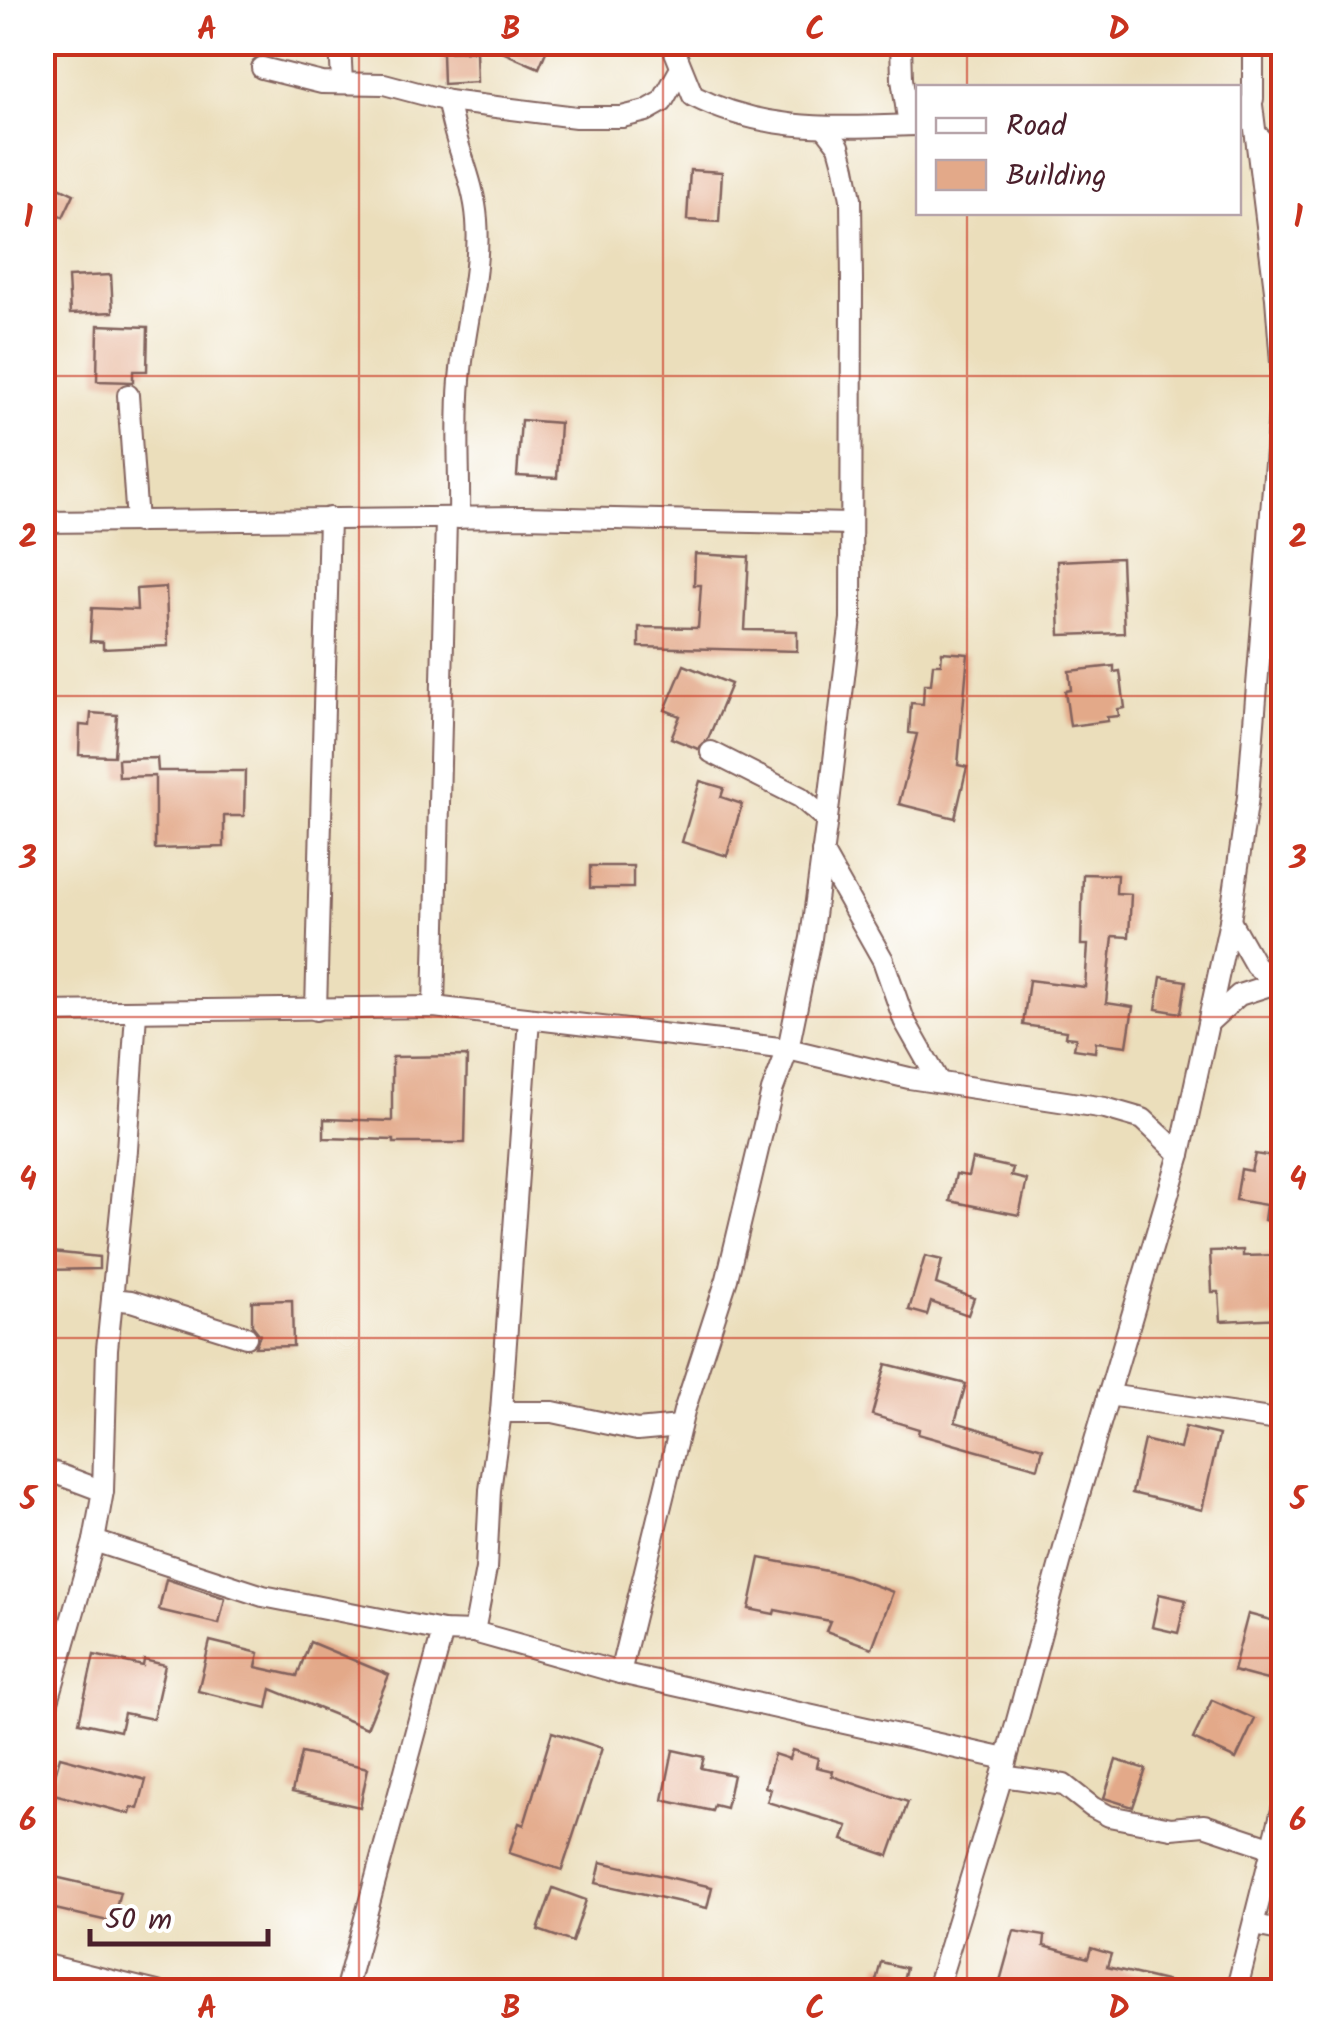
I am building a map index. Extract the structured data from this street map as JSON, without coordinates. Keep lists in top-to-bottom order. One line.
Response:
{"legend":["Road","Building"],"scale_bar":"50 m","grid":{"columns":["A","B","C","D"],"rows":["1","2","3","4","5","6"]}}
